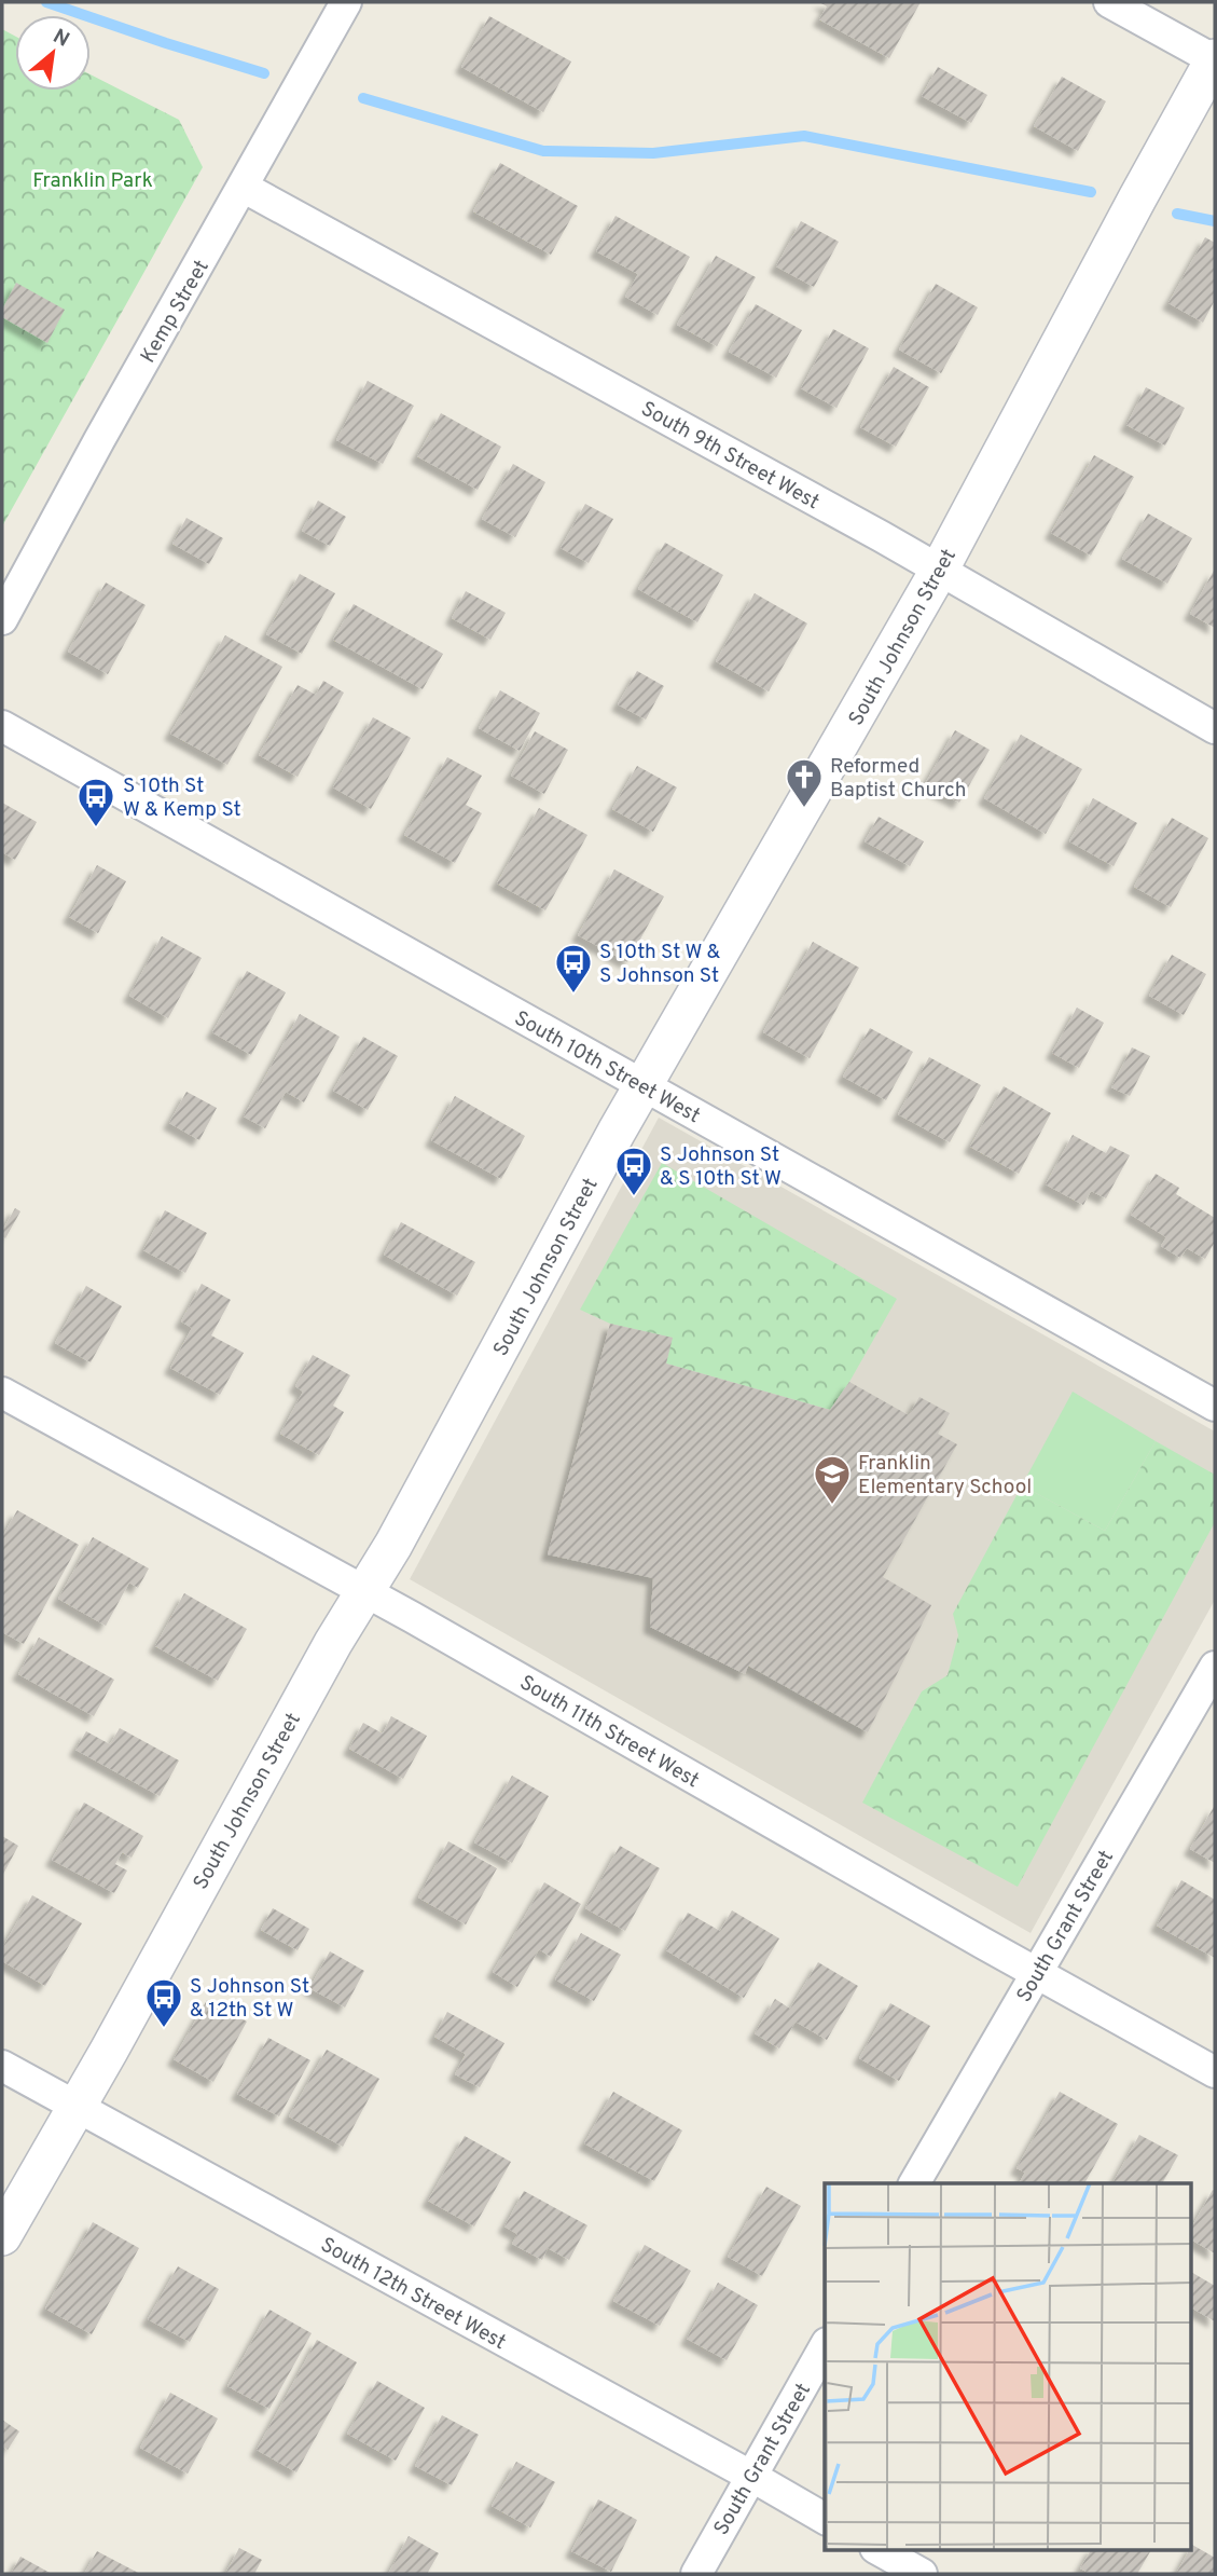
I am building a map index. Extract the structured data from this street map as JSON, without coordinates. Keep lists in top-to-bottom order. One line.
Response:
{"streets":{"street":["Kemp Street","South 9th Street West","South Johnson Street","South 10th Street West","South 11th Street West","South Grant Street","South 12th Street West"]},"crossings":[["Kemp Street","South 9th Street West"],["South 9th Street West","South Johnson Street"],["South Johnson Street","South 10th Street West"],["South Johnson Street","South 11th Street West"],["South Johnson Street","South 12th Street West"],["South 11th Street West","South Grant Street"],["South Grant Street","South 12th Street West"]],"parks":["Franklin Park"],"places":{"church":["Reformed Baptist Church"],"bus stop":["S 10th St W & Kemp St","S 10th St W & S Johnson St","S Johnson St & S 10th St W","S Johnson St & 12th St W"],"school or university":["Franklin Elementary School"]},"north":"top right"}
